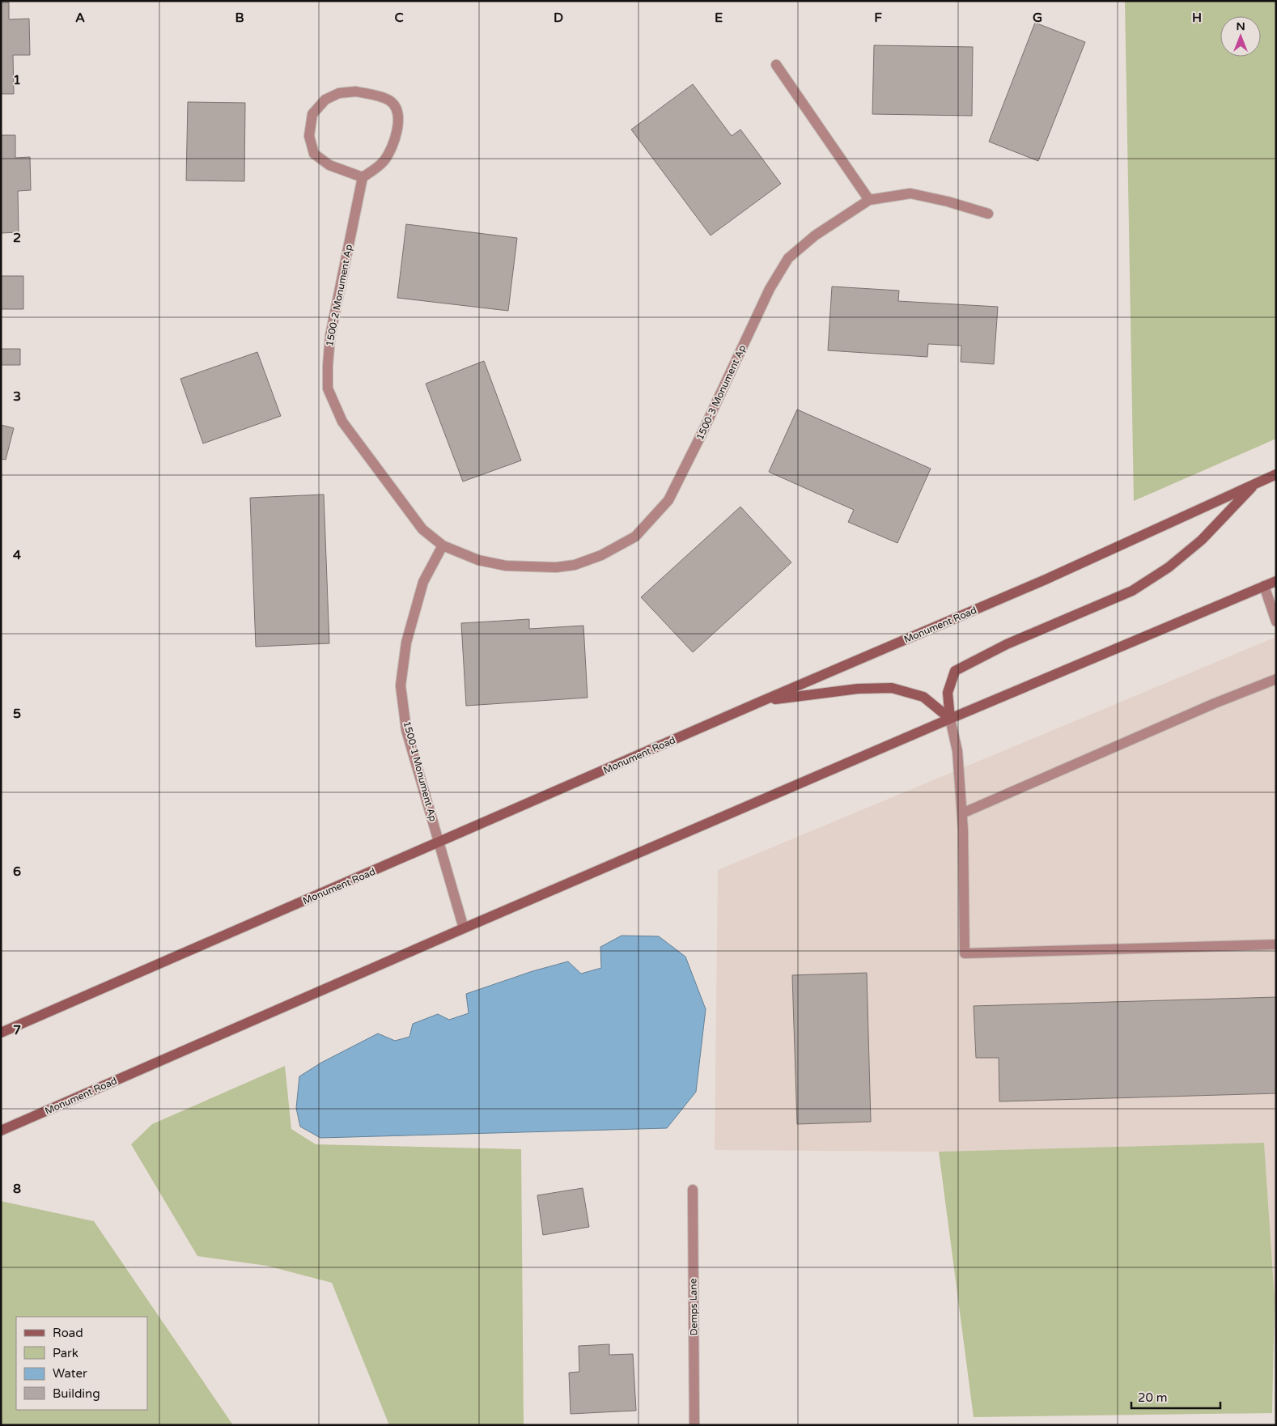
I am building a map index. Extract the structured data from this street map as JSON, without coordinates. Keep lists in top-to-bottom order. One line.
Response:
{"streets":{"main road":["Monument Road"],"street":["1500-2 Monument Ap","1500-3 Monument Ap","1500-1 Monument Ap","Demps Lane"]},"crossings":[["1500-2 Monument Ap","1500-3 Monument Ap"],["1500-2 Monument Ap","1500-1 Monument Ap"],["1500-3 Monument Ap","1500-1 Monument Ap"],["Monument Road","1500-1 Monument Ap"]],"legend":["Road","Park","Water","Building"],"scale_bar":"20 m","north":"top","grid":{"columns":["A","B","C","D","E","F","G","H"],"rows":["1","2","3","4","5","6","7","8"]}}
